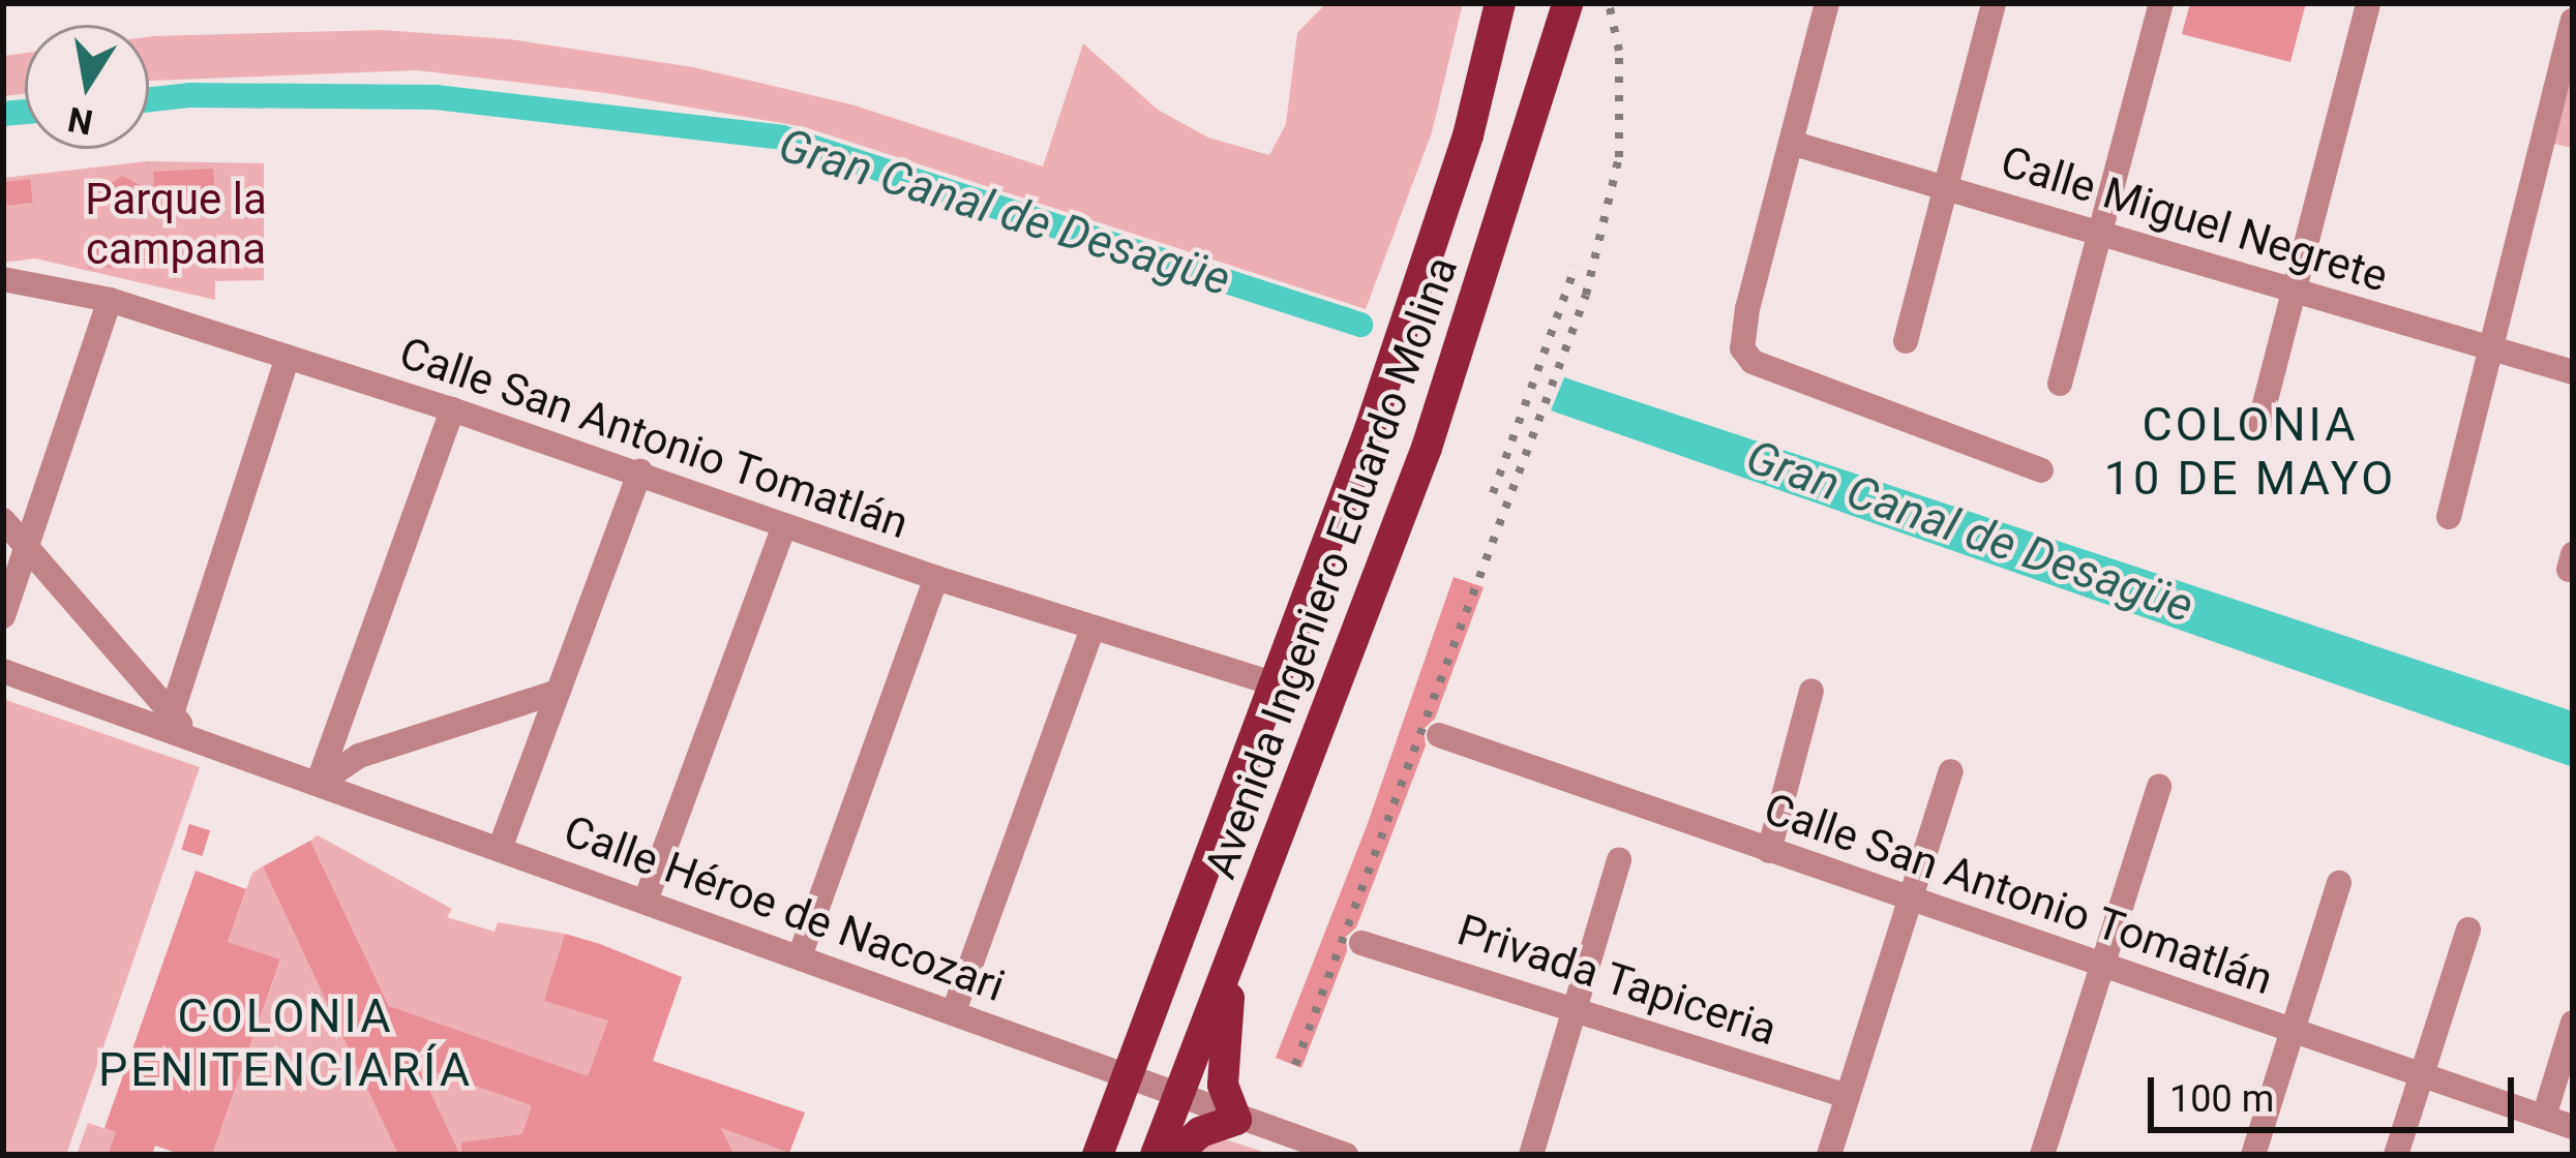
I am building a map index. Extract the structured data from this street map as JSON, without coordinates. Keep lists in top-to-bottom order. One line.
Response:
{"streets":{"main road":["Avenida Ingeniero Eduardo Molina"],"street":["Calle Miguel Negrete","Calle San Antonio Tomatlán","Calle Héroe de Nacozari","Privada Tapiceria"]},"crossings":[["Calle San Antonio Tomatlán","Avenida Ingeniero Eduardo Molina"],["Avenida Ingeniero Eduardo Molina","Calle Héroe de Nacozari"]],"districts":["COLONIA 10 DE MAYO","COLONIA PENITENCIARÍA"],"water":["Gran Canal de Desagüe"],"parks":["Parque la campana"],"scale_bar":"100 m","north":"bottom"}
